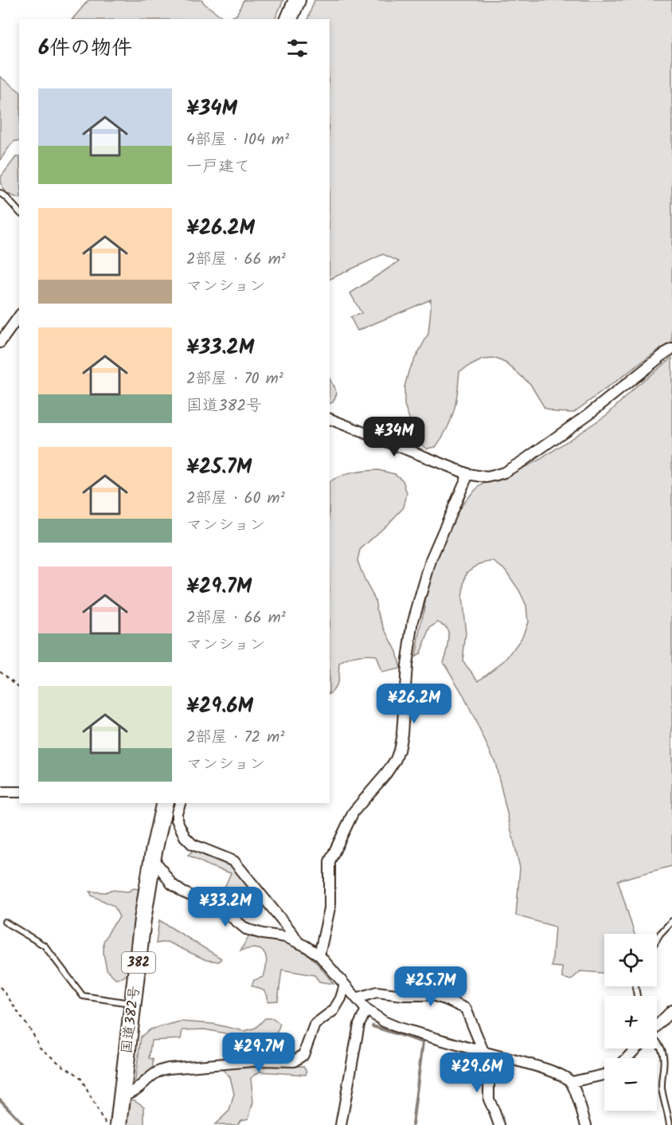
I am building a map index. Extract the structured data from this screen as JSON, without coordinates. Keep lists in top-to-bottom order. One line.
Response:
{"streets":{"highway":["382","国道382号"]},"page":{"heading":"6件の物件","list":[{"name":"¥34M","note":"4部屋 · 104 m² · 一戸建て"},{"name":"¥26.2M","note":"2部屋 · 66 m² · マンション"},{"name":"¥33.2M","note":"2部屋 · 70 m² · 国道382号"},{"name":"¥25.7M","note":"2部屋 · 60 m² · マンション"},{"name":"¥29.7M","note":"2部屋 · 66 m² · マンション"},{"name":"¥29.6M","note":"2部屋 · 72 m² · マンション"}],"price":["¥34M","¥26.2M","¥33.2M","¥25.7M","¥29.7M","¥29.6M"],"map_buttons":["+","−"]}}
